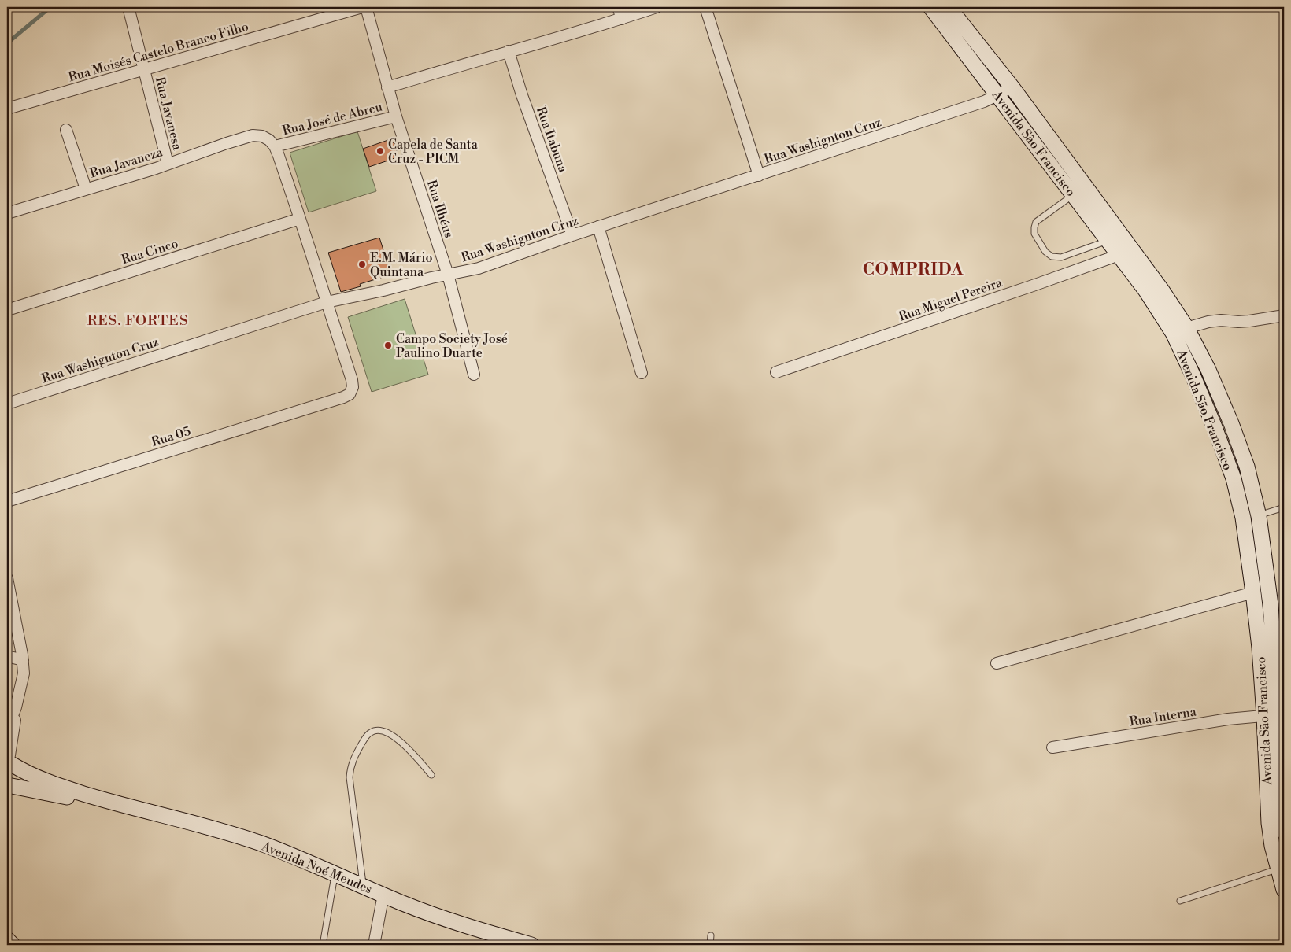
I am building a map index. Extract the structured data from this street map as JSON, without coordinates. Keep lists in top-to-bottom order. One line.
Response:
{"streets":{"street":["Rua Moisés Castelo Branco Filho","Rua Javanesa","Rua José de Abreu","Rua Itabuna","Rua Washignton Cruz","Avenida São Francisco","Rua Javaneza","Rua Ilhéus","Rua Cinco","Rua Miguel Pereira","Rua 05","Rua Interna","Avenida Noé Mendes"]},"crossings":[["Rua Moisés Castelo Branco Filho","Rua Javanesa"],["Rua Javanesa","Rua Javaneza"],["Rua José de Abreu","Rua Javaneza"],["Rua José de Abreu","Rua Ilhéus"],["Rua Itabuna","Rua Washignton Cruz"],["Rua Washignton Cruz","Avenida São Francisco"],["Rua Washignton Cruz","Rua Ilhéus"],["Rua Washignton Cruz","Rua 05"],["Avenida São Francisco","Rua Miguel Pereira"],["Avenida São Francisco","Rua Interna"]],"districts":["COMPRIDA","RES. FORTES"],"places":["Capela de Santa Cruz - PICM","E.M. Mário Quintana","Campo Society José Paulino Duarte"]}
